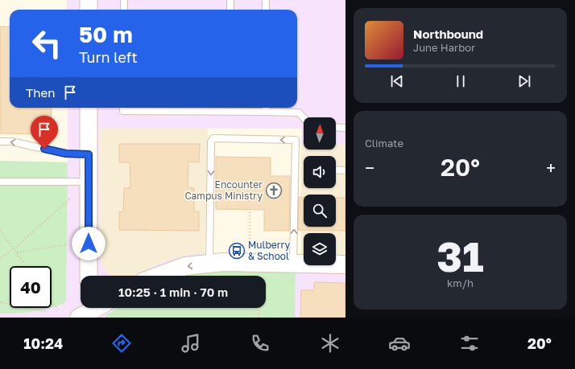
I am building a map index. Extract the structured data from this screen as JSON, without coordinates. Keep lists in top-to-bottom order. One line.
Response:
{"places":{"church":["Encounter Campus Ministry"],"bus stop":["Mulberry & School"]},"north":"top","page":{"turn":["50 m","Turn left"],"song":["Northbound","June Harbor"],"then":"Then","tile":["Climate",["31","km/h"]],"heat":["−","20°","+"],"limit":"40","trip":"10:25 · 1 min · 70 m","tabs":["10:24","20°"]}}
